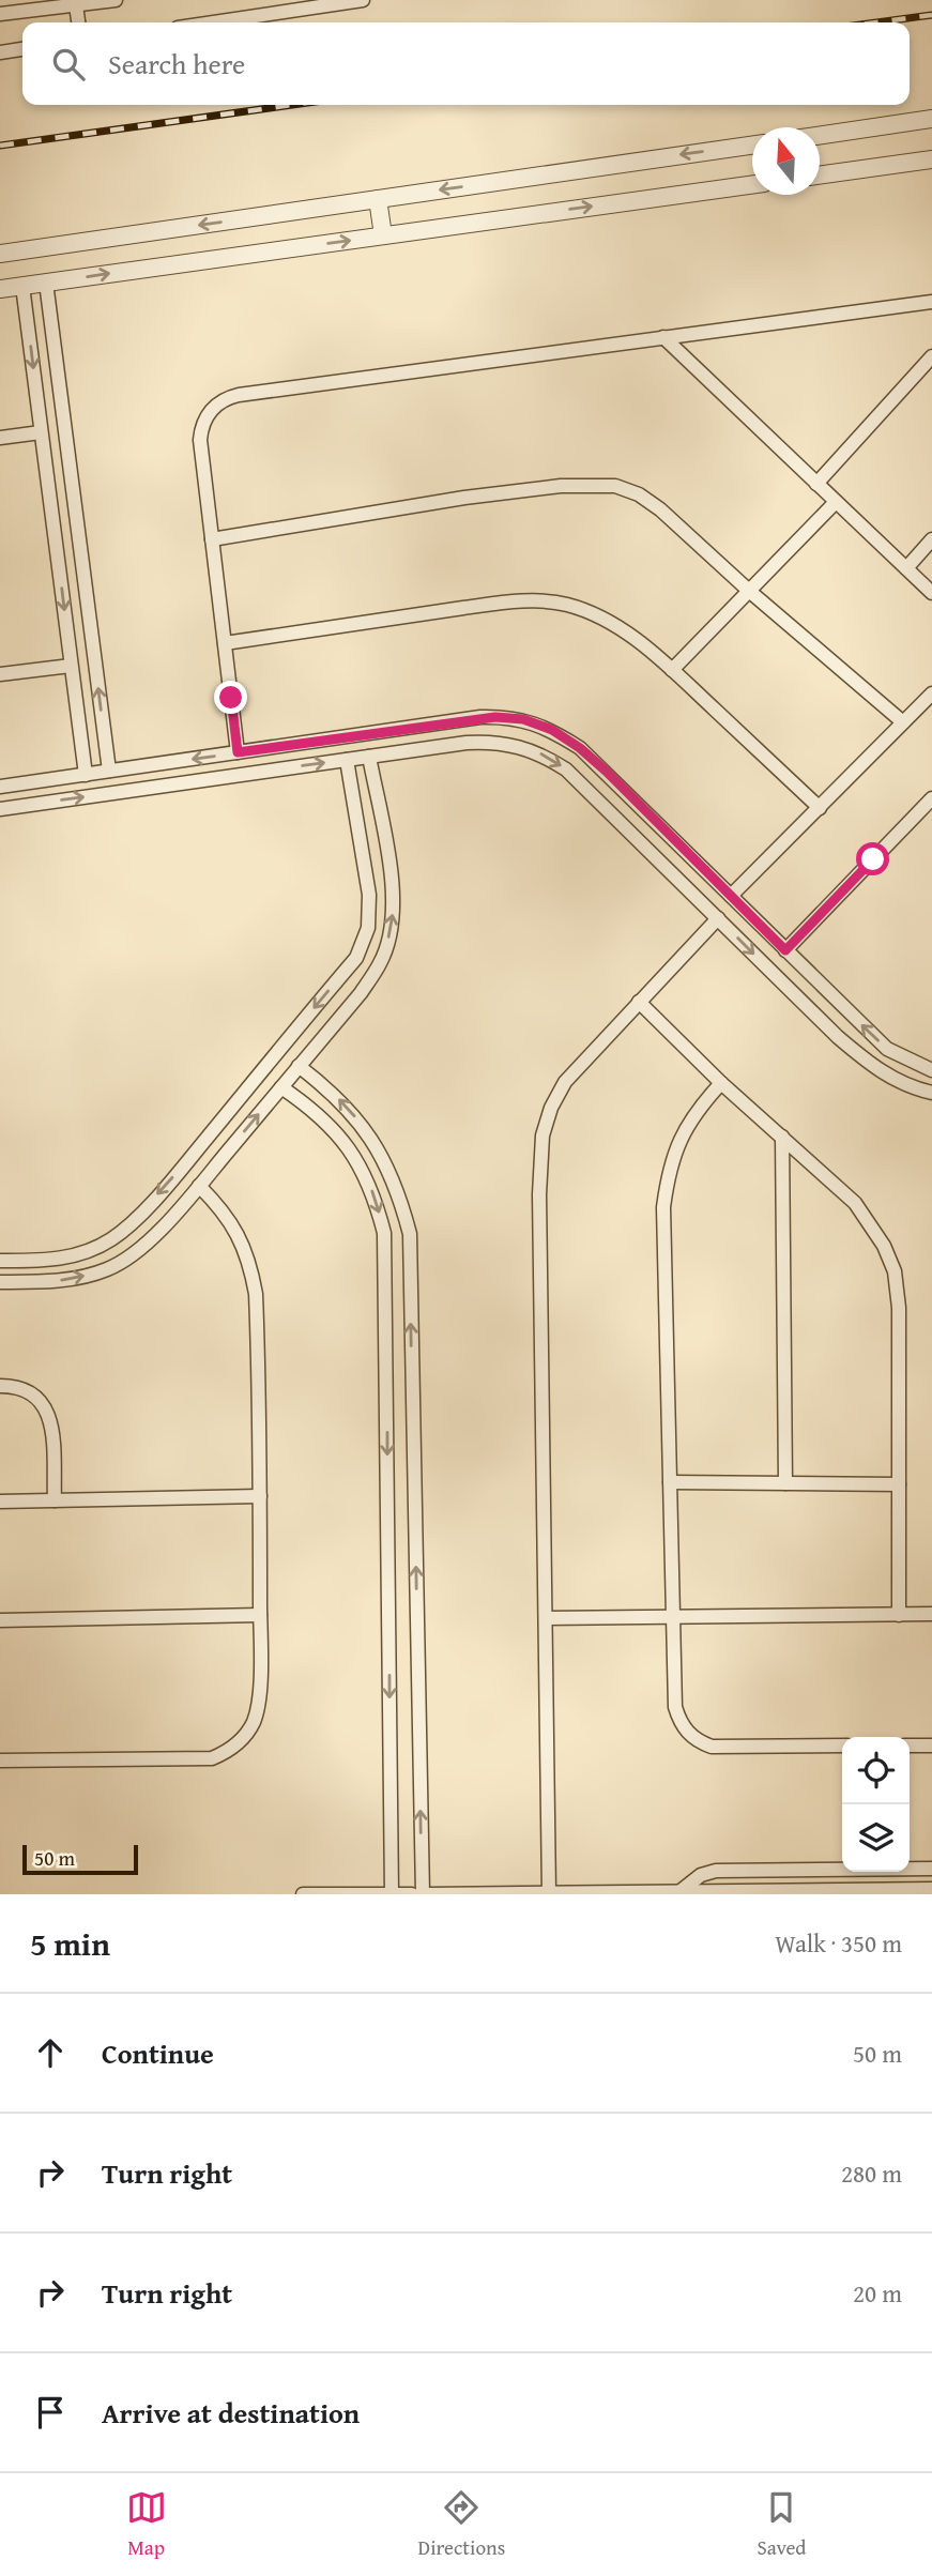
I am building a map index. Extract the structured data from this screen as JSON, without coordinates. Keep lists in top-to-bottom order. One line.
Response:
{"scale_bar":"50 m","north":"top","page":{"search":"Search here","scale":"50 m","heading":["5 min","Walk · 350 m"],"list":[["Continue","50 m"],["Turn right","280 m"],["Turn right","20 m"],"Arrive at destination"],"nav":["Map","Directions","Saved"]}}
